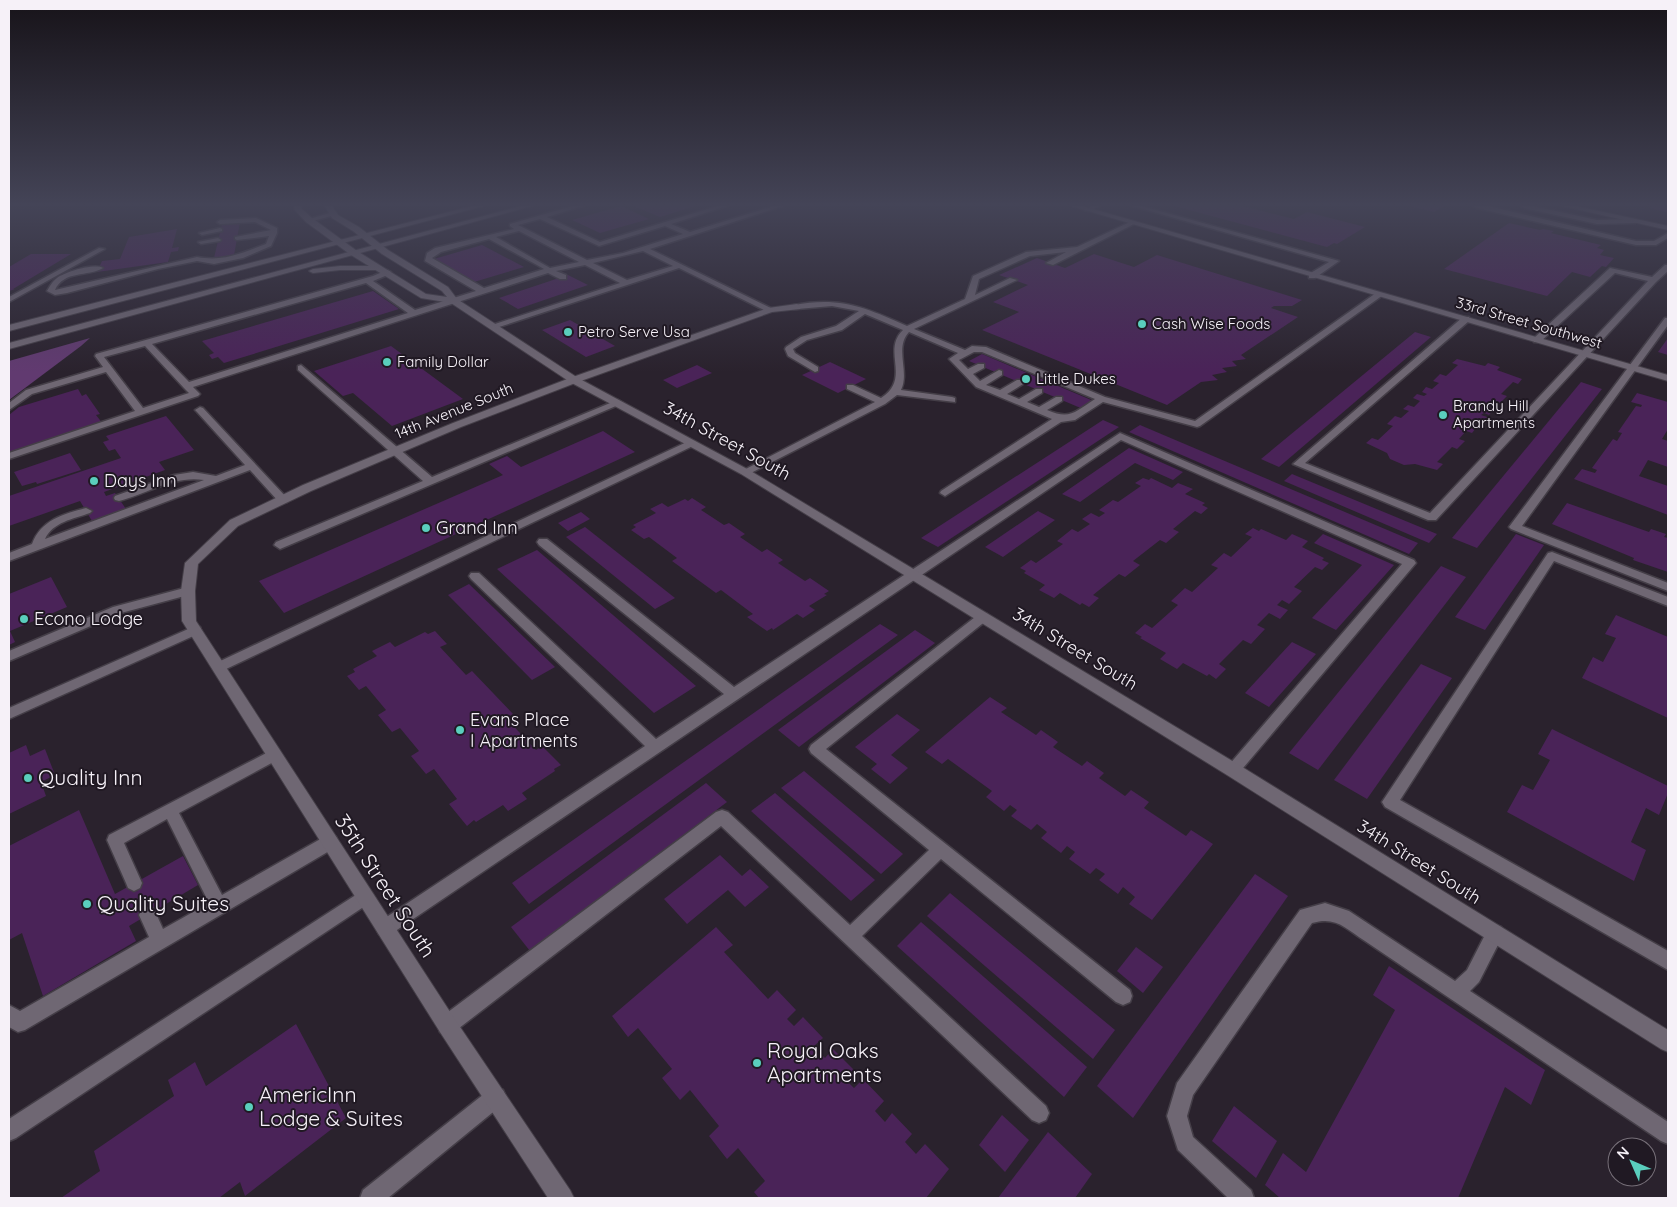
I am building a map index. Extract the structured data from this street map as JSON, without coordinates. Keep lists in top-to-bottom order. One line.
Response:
{"streets":{"street":["33rd Street Southwest","14th Avenue South","34th Street South","35th Street South"]},"crossings":[["14th Avenue South","34th Street South"],["14th Avenue South","35th Street South"]],"places":["Cash Wise Foods","Petro Serve Usa","Family Dollar","Little Dukes","Brandy Hill Apartments","Days Inn","Grand Inn","Econo Lodge","Evans Place I Apartments","Quality Inn","Quality Suites","Royal Oaks Apartments","AmericInn Lodge & Suites"],"north":"top left"}
